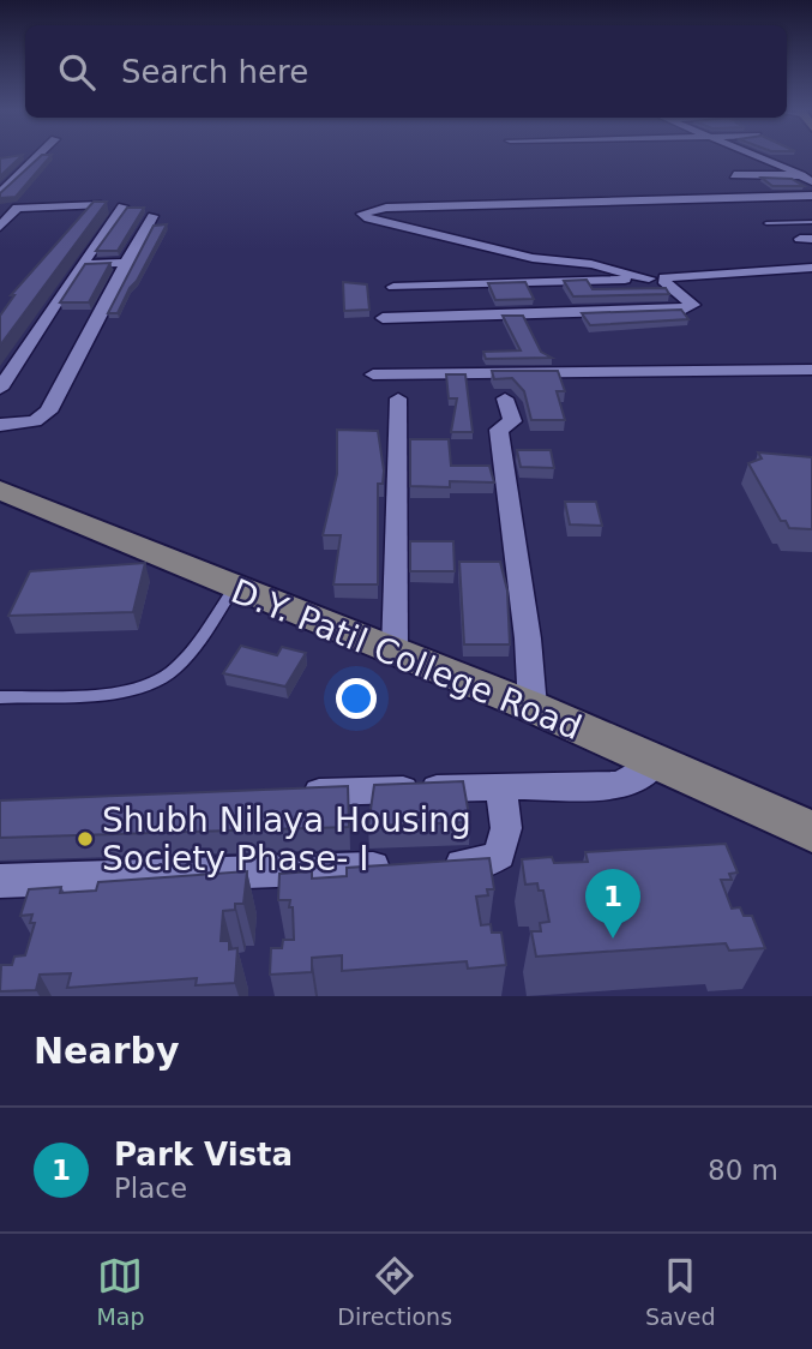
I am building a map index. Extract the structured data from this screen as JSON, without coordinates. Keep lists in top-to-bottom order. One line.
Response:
{"streets":{"street":["D.Y. Patil College Road"]},"places":["Shubh Nilaya Housing Society Phase- I"],"page":{"search":"Search here","pins":"1","heading":"Nearby","list":[{"mark":"1","name":"Park Vista","note":"Place","value":"80 m"}],"nav":["Map","Directions","Saved"]}}
